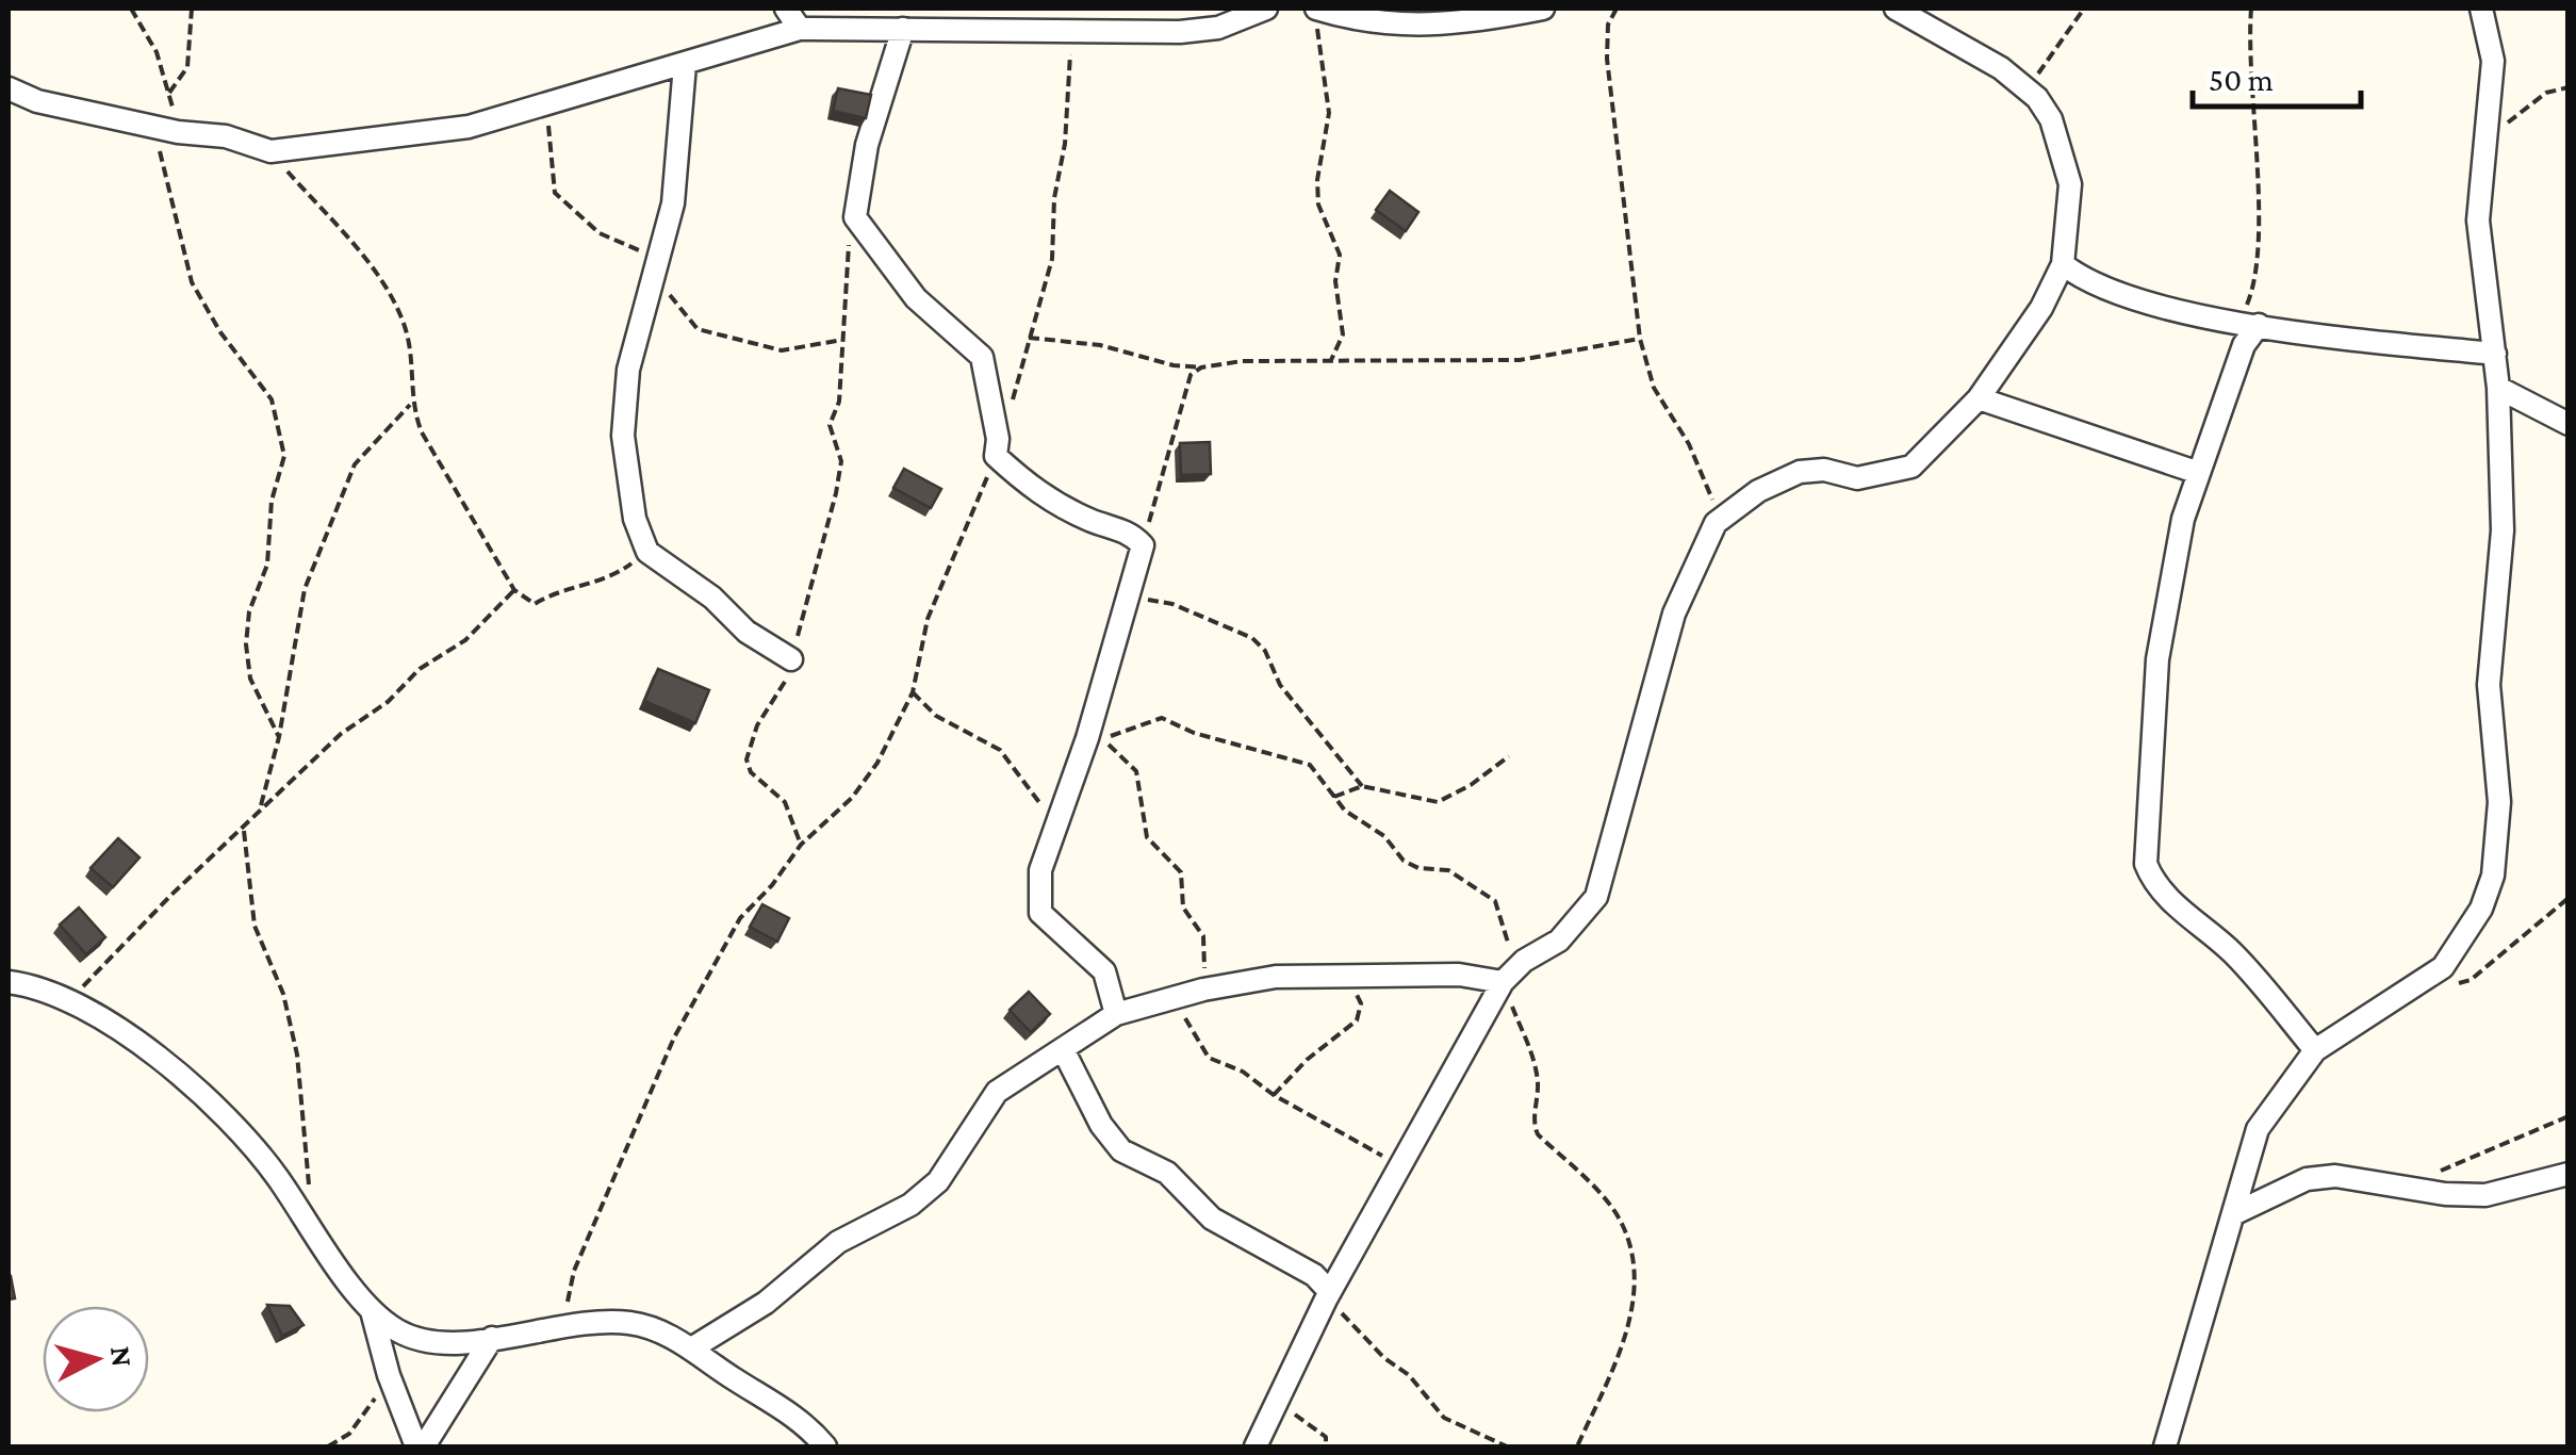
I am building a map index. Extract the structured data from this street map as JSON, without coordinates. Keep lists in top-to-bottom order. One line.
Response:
{"scale_bar":"50 m","north":"right"}
